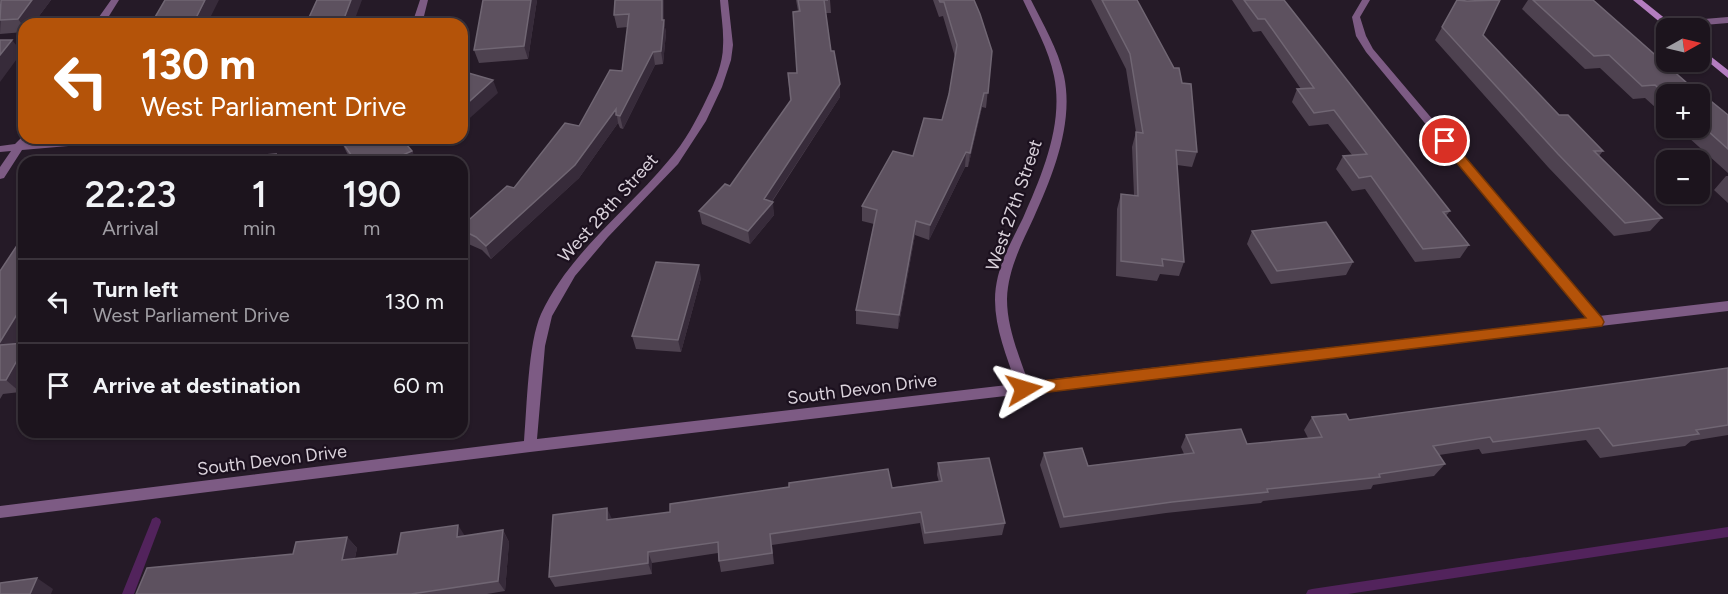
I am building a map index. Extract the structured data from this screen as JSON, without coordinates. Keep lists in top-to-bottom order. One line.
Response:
{"streets":{"street":["West 27th Street","West 28th Street","South Devon Drive"]},"crossings":[["West 27th Street","South Devon Drive"],["West 28th Street","South Devon Drive"]],"north":"right","page":{"map_buttons":["+","−"],"turn":["130 m","West Parliament Drive"],"eta":["22:23","Arrival","1","min","190","m"],"list":[{"name":"Turn left","note":"West Parliament Drive","value":"130 m"},{"name":"Arrive at destination","value":"60 m"}]}}
